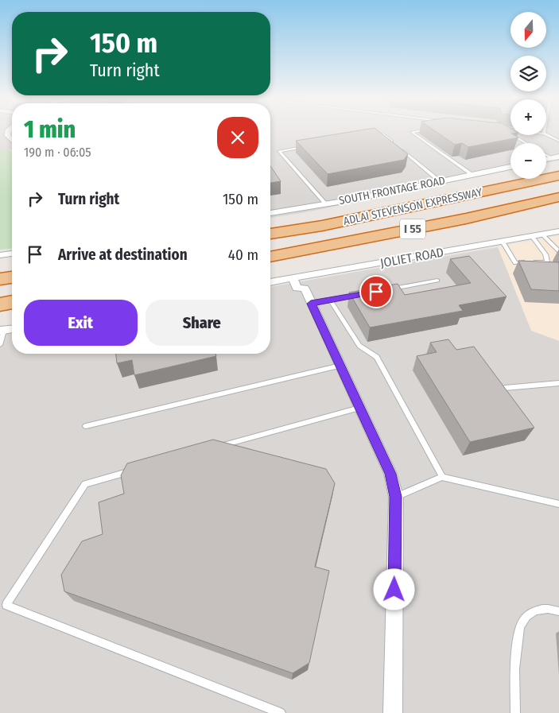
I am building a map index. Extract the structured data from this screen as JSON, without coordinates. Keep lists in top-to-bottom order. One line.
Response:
{"streets":{"highway":["ADLAI STEVENSON EXPRESSWAY","I 55"],"street":["SOUTH FRONTAGE ROAD","JOLIET ROAD"]},"north":"bottom","page":{"map_buttons":["+","−"],"turn":["150 m","Turn right"],"heading":["1 min","190 m · 06:05"],"list":[{"name":"Turn right","value":"150 m"},{"name":"Arrive at destination","value":"40 m"}],"buttons":["Exit","Share"]}}
